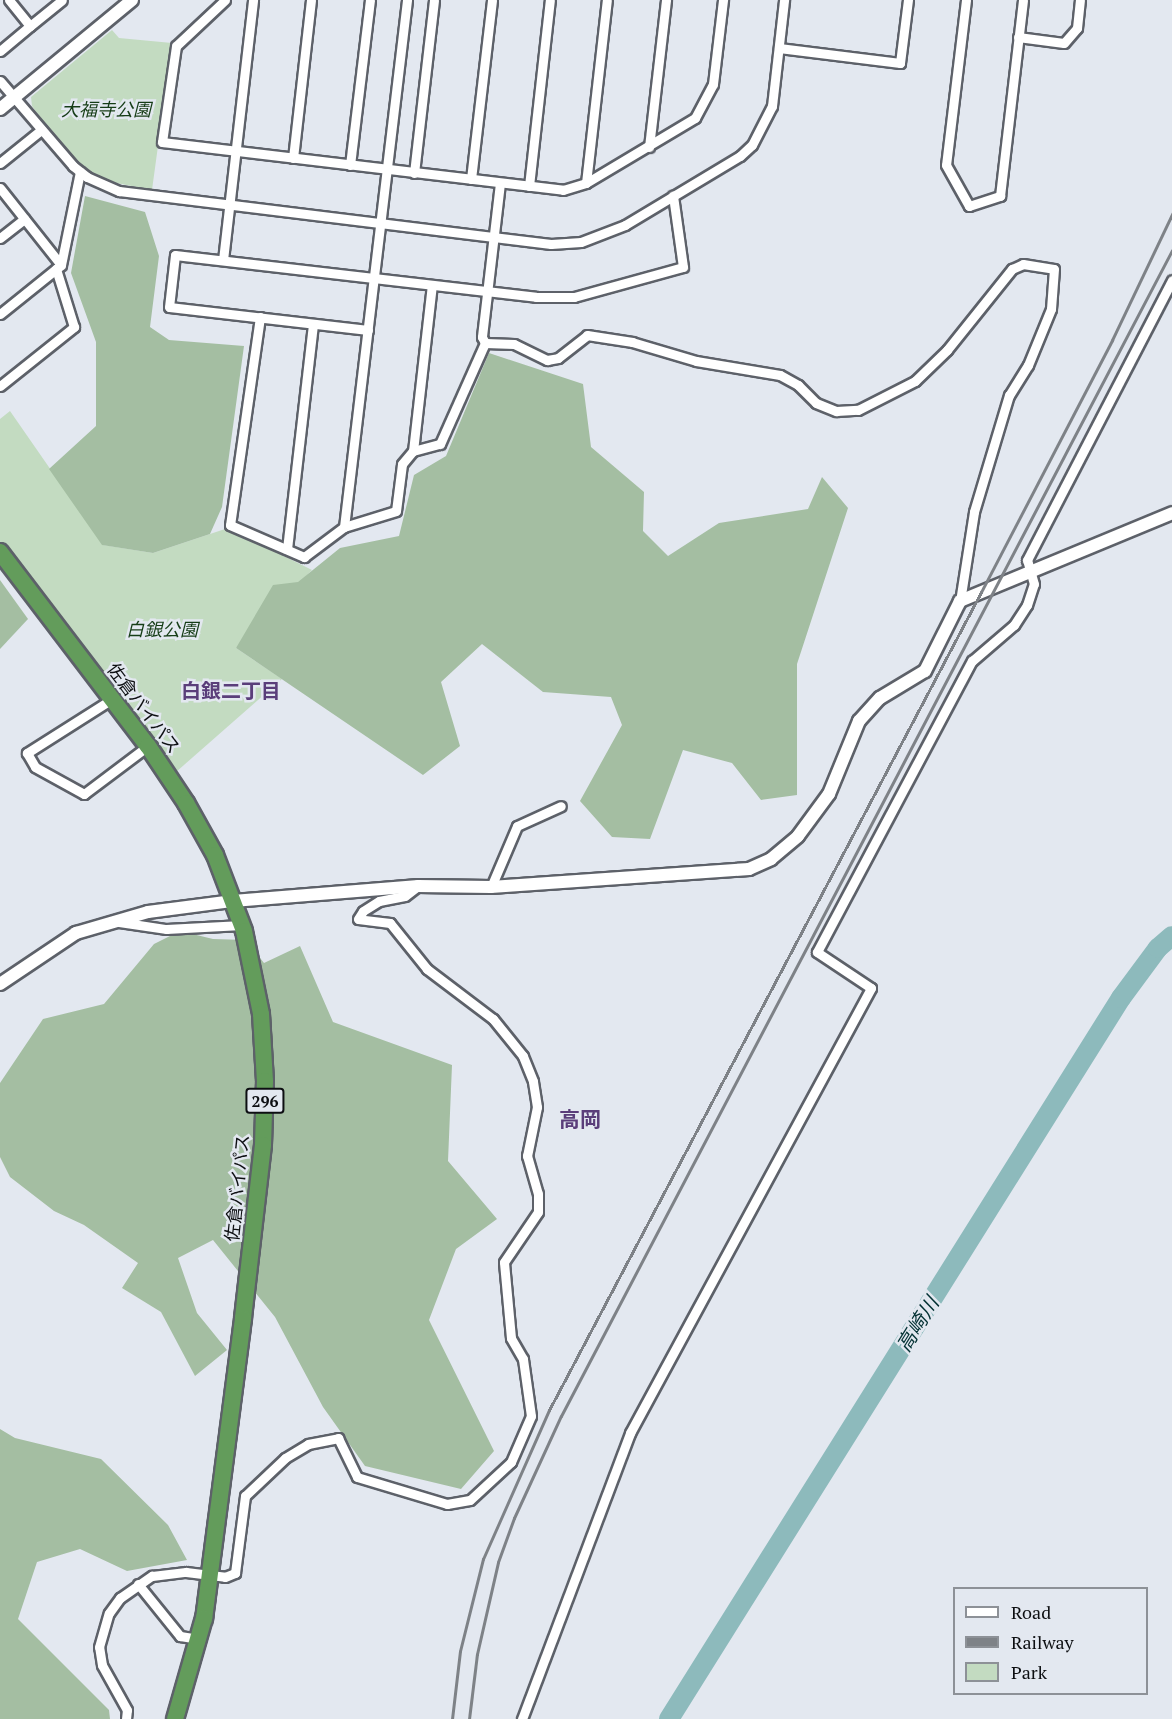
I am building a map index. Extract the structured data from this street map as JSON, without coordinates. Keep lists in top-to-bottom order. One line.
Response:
{"streets":{"highway":["佐倉バイパス","296"]},"districts":["白銀二丁目","高岡"],"water":["高崎川"],"parks":["大福寺公園","白銀公園"],"legend":["Road","Railway","Park"]}
